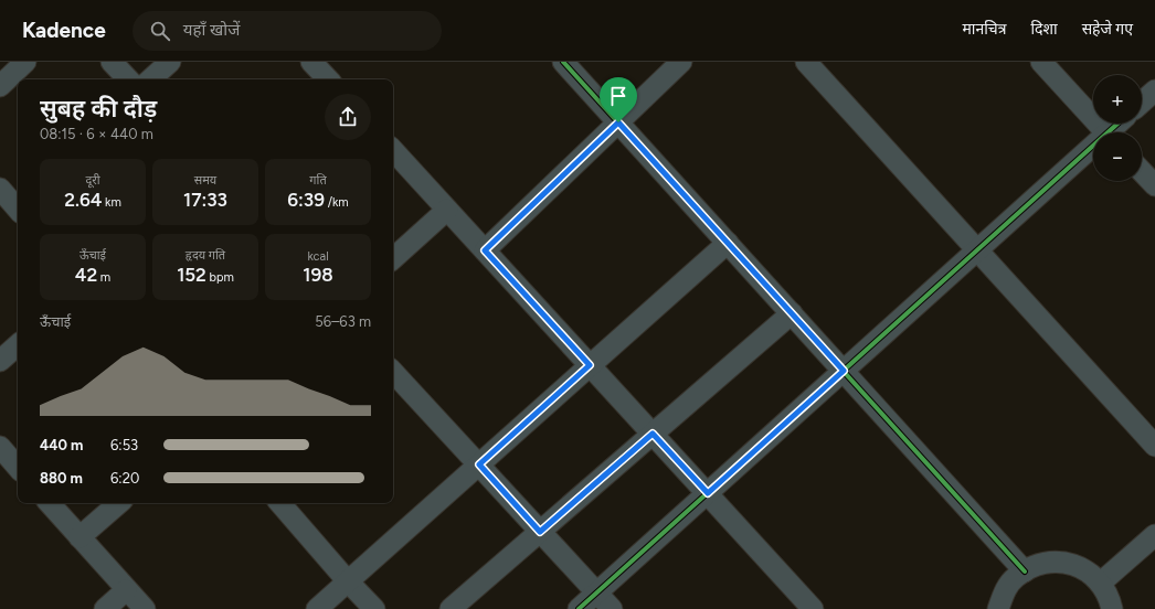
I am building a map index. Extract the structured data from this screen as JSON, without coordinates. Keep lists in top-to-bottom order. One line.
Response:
{"page":{"header":"Kadence","search":"यहाँ खोजें","nav":["मानचित्र","दिशा","सहेजे गए"],"map_buttons":["+","−"],"heading":["सुबह की दौड़","08:15 · 6 × 440 m"],"stats":[["दूरी","2.64 km"],["समय","17:33"],["गति","6:39 /km"],["ऊँचाई","42 m"],["हृदय गति","152 bpm"],["kcal","198"]],"chart":["ऊँचाई","56–63 m"],"list":[{"name":"440 m","note":"6:53"},{"name":"880 m","note":"6:20"}]}}
